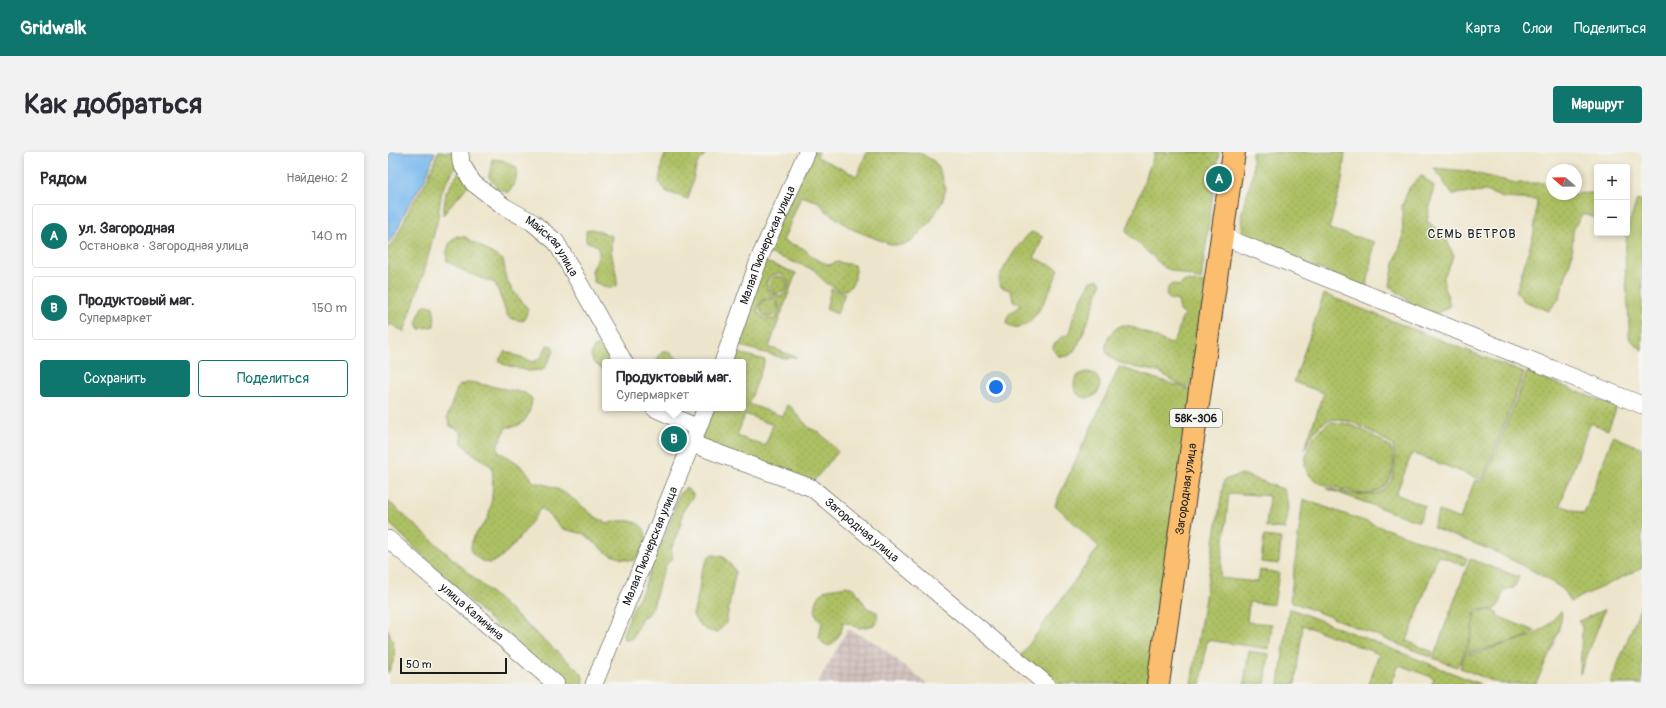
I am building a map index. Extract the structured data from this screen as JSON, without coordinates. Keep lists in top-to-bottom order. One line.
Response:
{"streets":{"highway":["58К-306","Загородная улица"],"street":["Малая Пионерская улица","Майская улица","улица Калинина"]},"crossings":[["Малая Пионерская улица","Загородная улица"]],"districts":["СЕМЬ ВЕТРОВ"],"scale_bar":"50 m","north":"left","page":{"header":"Gridwalk","nav":["Карта","Слои","Поделиться"],"buttons":["Маршрут",["Сохранить","Поделиться"]],"title":"Как добраться","heading":["Рядом","Найдено: 2"],"map_buttons":["+","−"],"pins":["A","B"],"list":[{"mark":"A","name":"ул. Загородная","note":"Остановка · Загородная улица","value":"140 m"},{"mark":"B","name":"Продуктовый маг.","note":"Супермаркет","value":"150 m"}],"popup":["Продуктовый маг.","Супермаркет"],"scale":"50 m"}}
